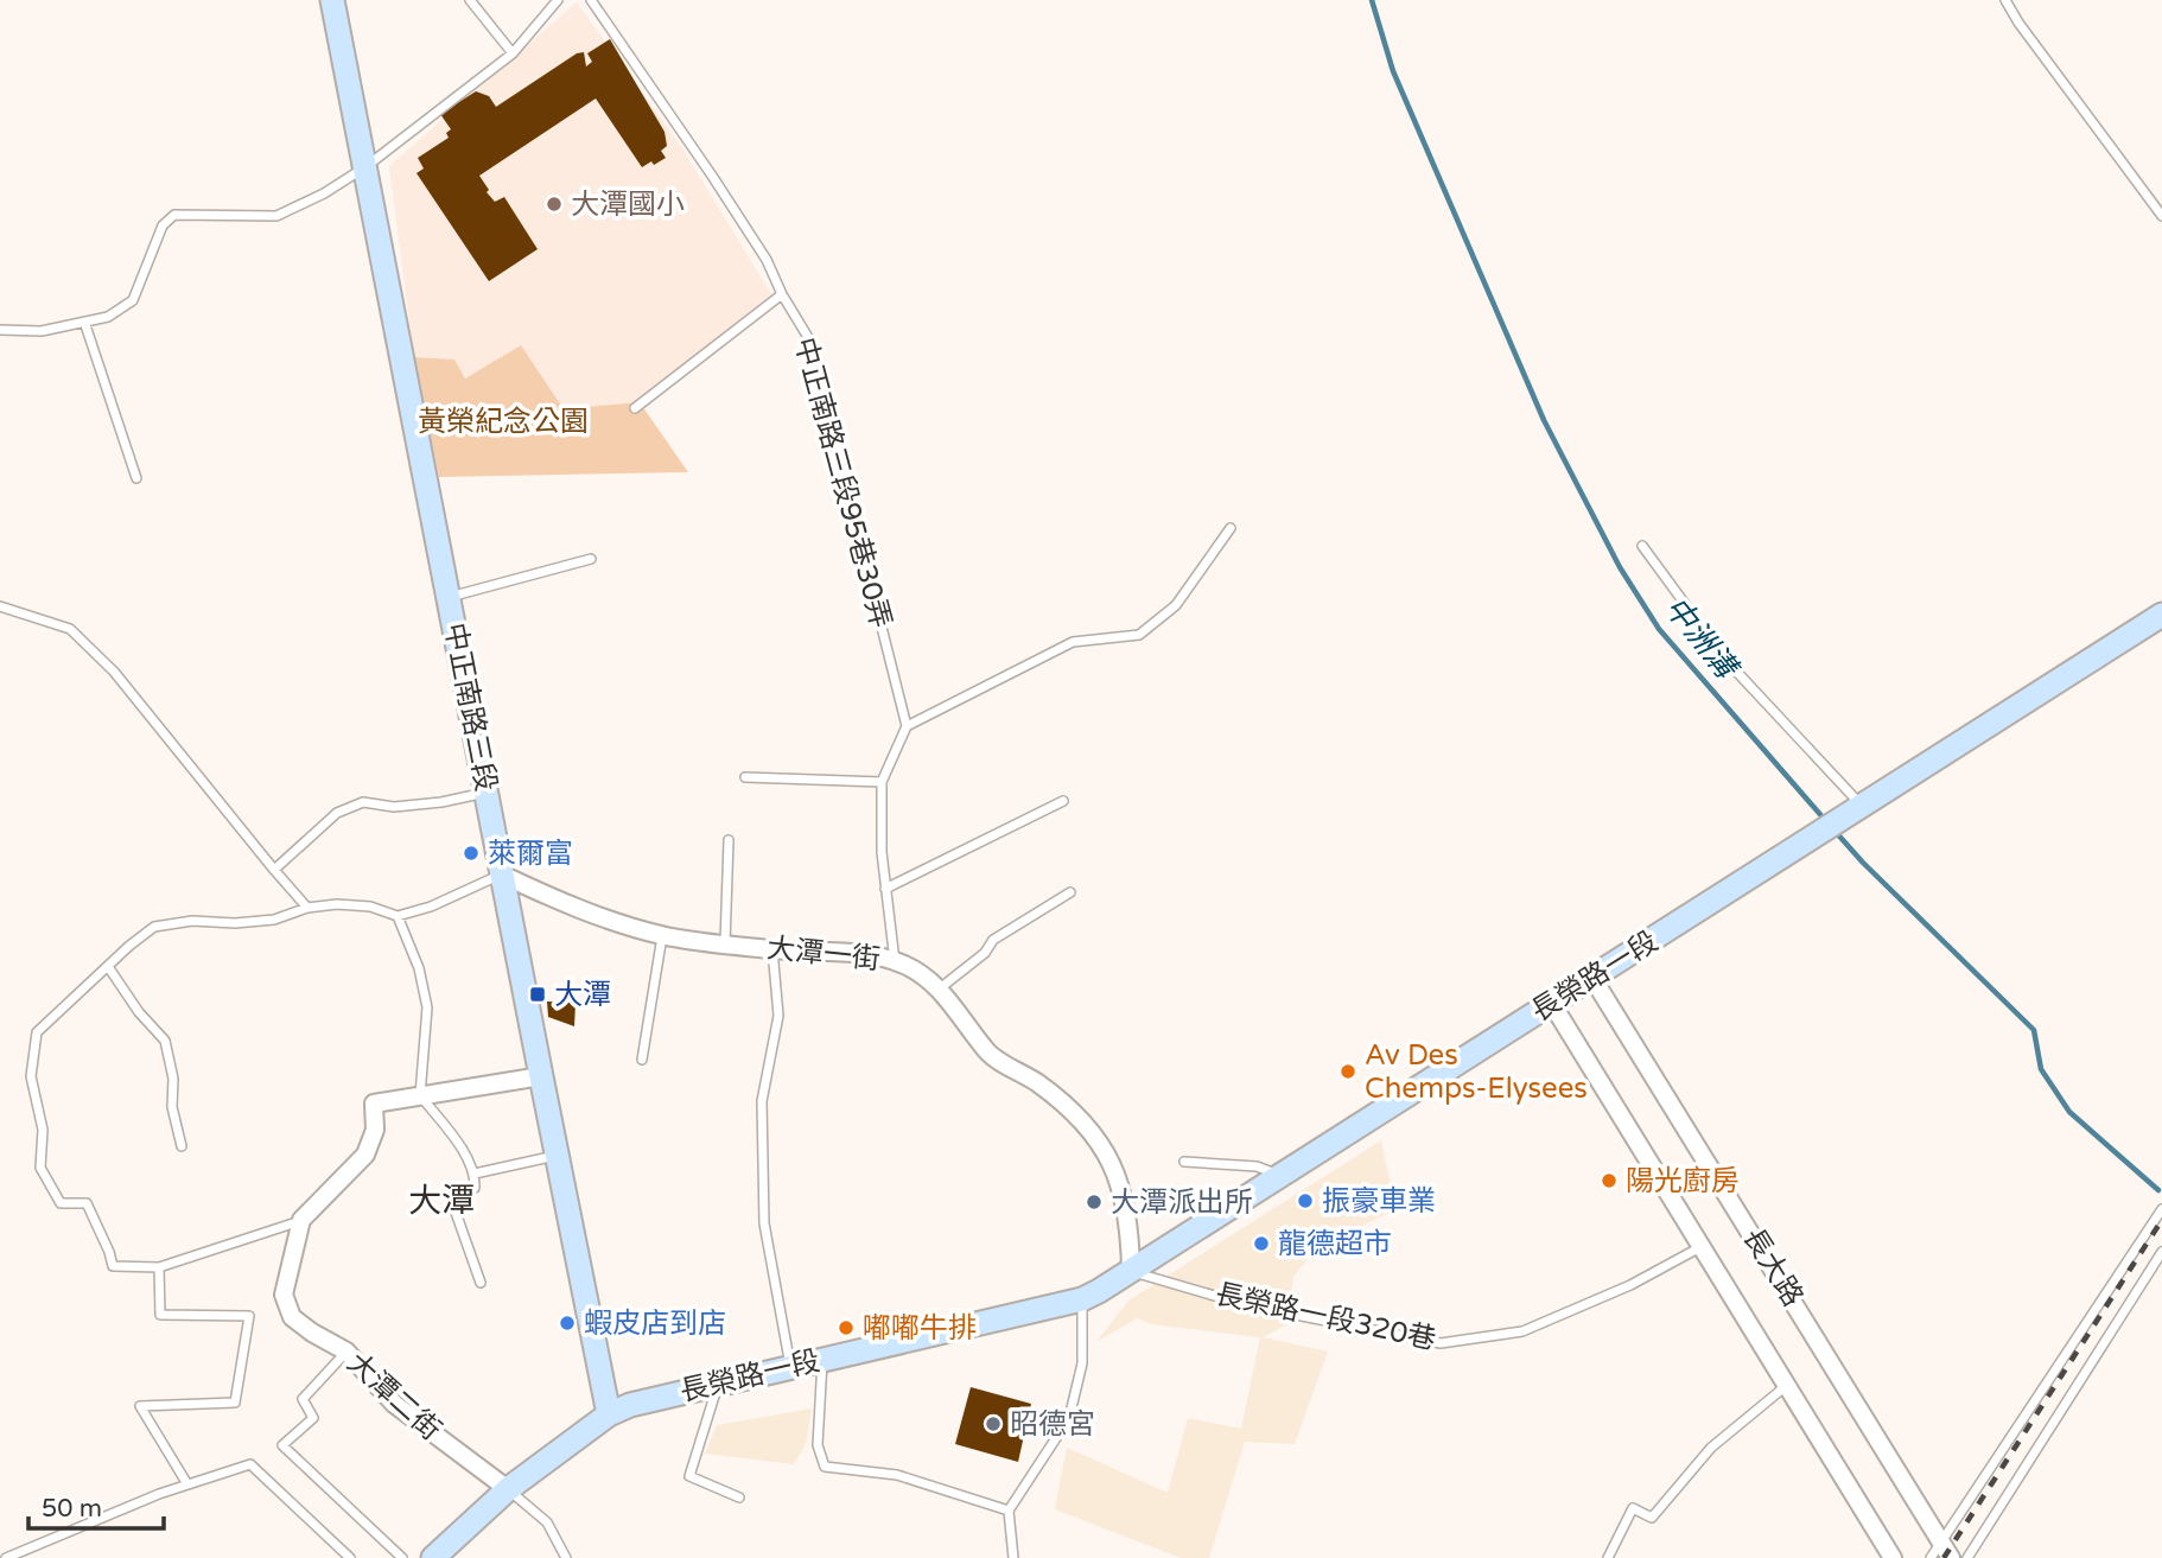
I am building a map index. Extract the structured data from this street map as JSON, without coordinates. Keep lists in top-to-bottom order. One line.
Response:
{"streets":{"street":["中正南路三段","大潭一街","長榮路一段","長大路","大潭二街"],"lane":["中正南路三段95巷30弄","長榮路一段320巷"]},"crossings":[["中正南路三段","大潭一街"],["中正南路三段","長榮路一段"],["大潭一街","長榮路一段"],["大潭一街","長榮路一段320巷"],["長榮路一段","長大路"],["長榮路一段","長榮路一段320巷"],["長榮路一段","大潭二街"],["長大路","長榮路一段320巷"]],"districts":["大潭"],"water":["中洲溝"],"parks":["黃榮紀念公園"],"places":{"other":["大潭國小","萊爾富","Av Des Chemps-Elysees","陽光廚房","振豪車業","大潭派出所","龍德超市","蝦皮店到店","嘟嘟牛排","昭德宮"],"transit":["大潭"]},"scale_bar":"50 m"}
